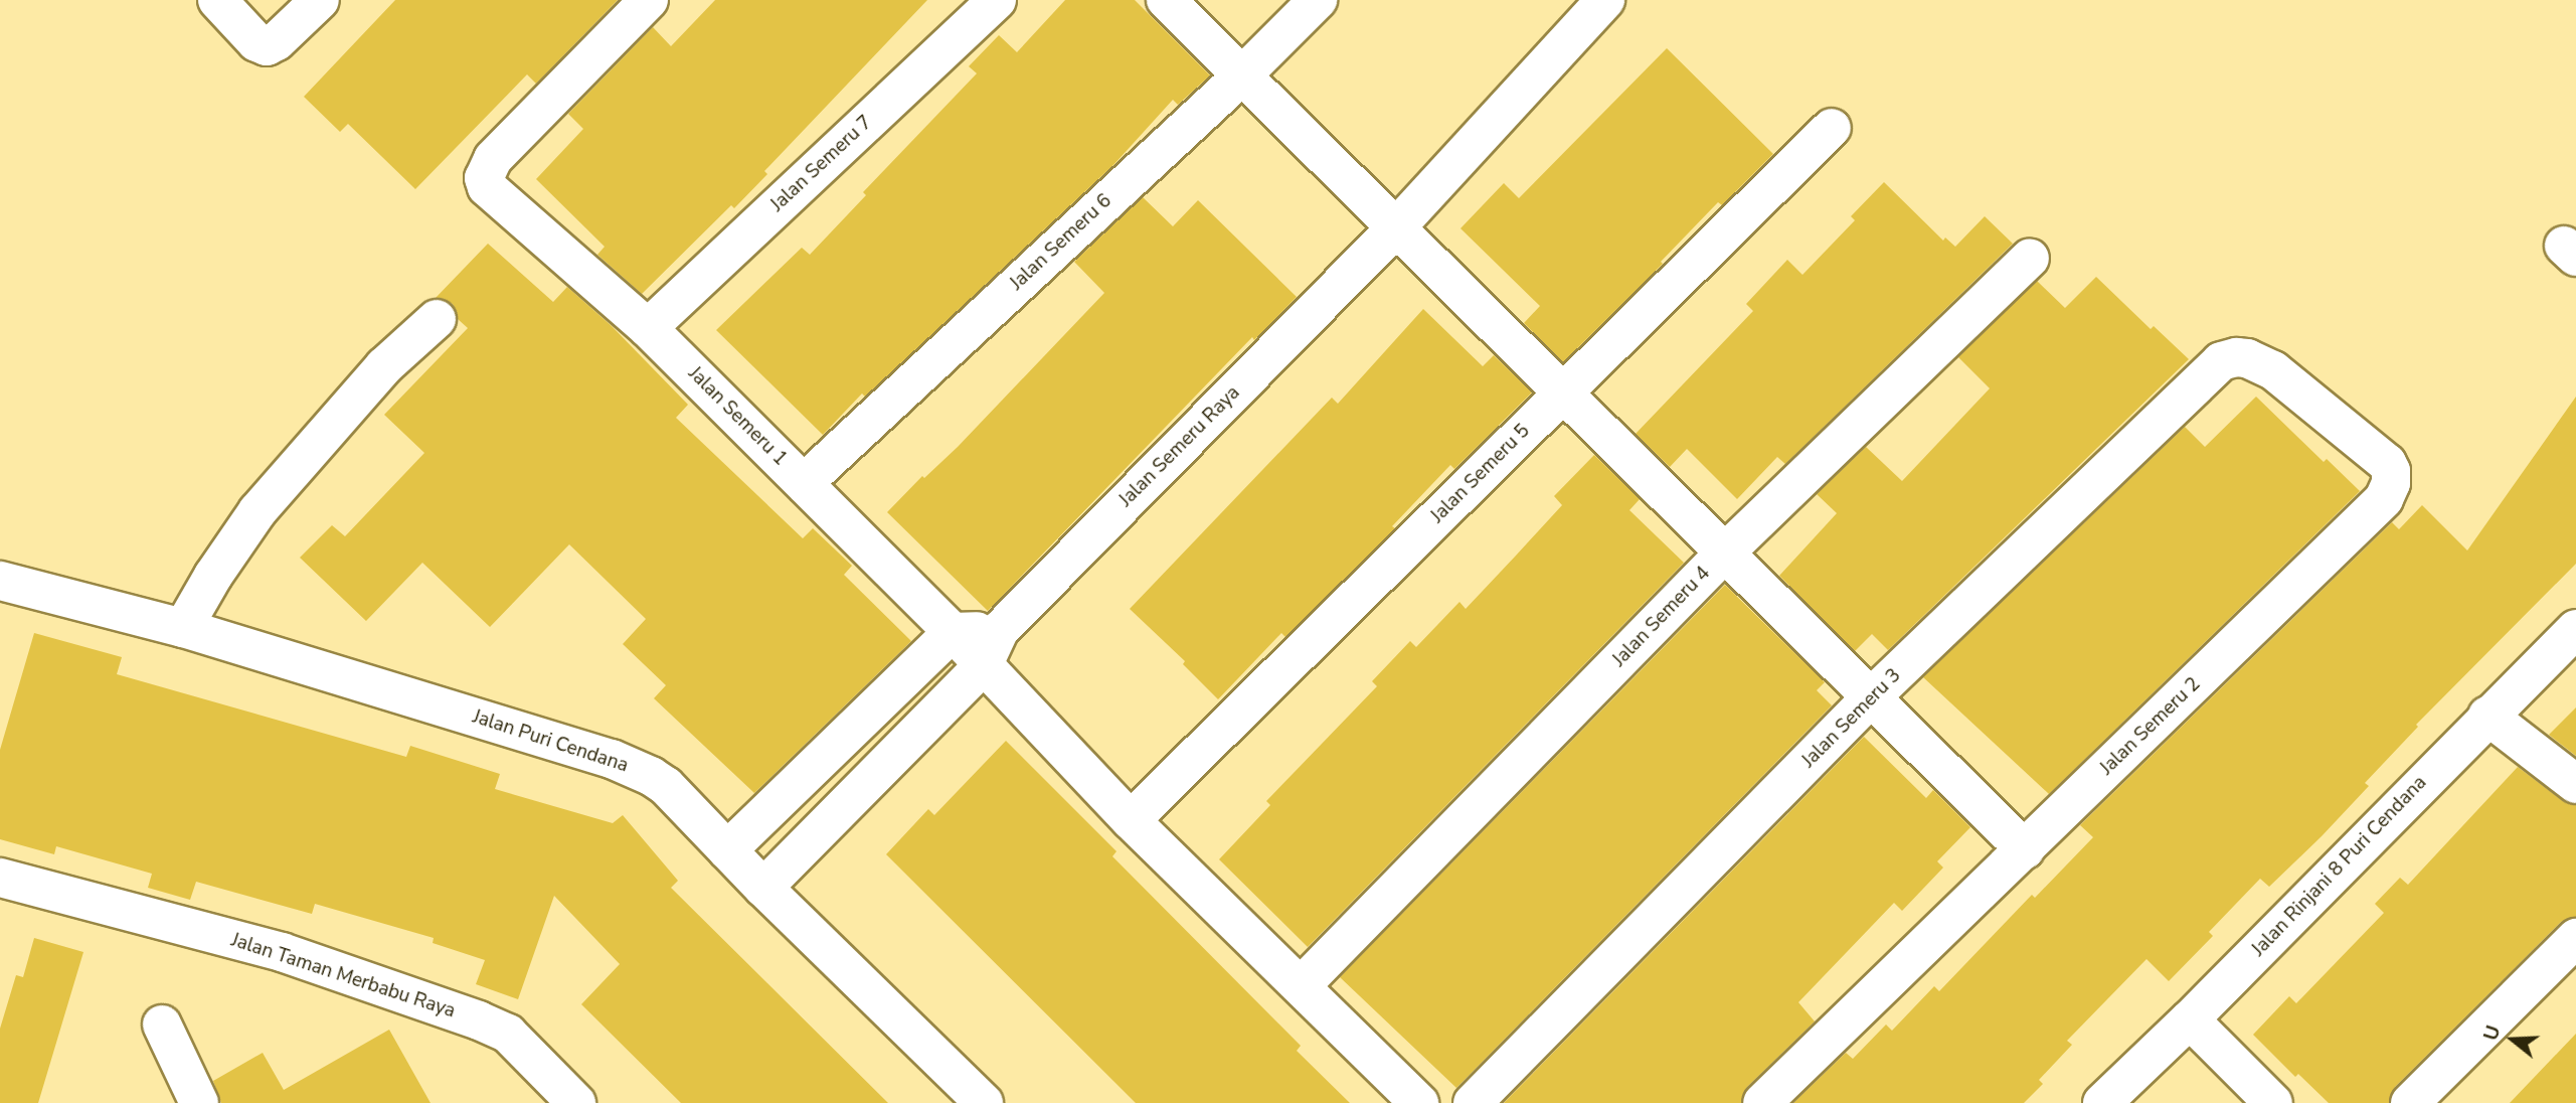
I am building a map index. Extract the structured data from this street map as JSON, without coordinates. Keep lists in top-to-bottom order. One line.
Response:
{"streets":{"street":["Jalan Semeru 7","Jalan Semeru 6","Jalan Semeru 1","Jalan Semeru Raya","Jalan Semeru 5","Jalan Semeru 4","Jalan Semeru 3","Jalan Semeru 2","Jalan Puri Cendana","Jalan Rinjani 8 Puri Cendana","Jalan Taman Merbabu Raya"]},"crossings":[["Jalan Semeru 7","Jalan Semeru 1"],["Jalan Semeru 6","Jalan Semeru 1"],["Jalan Semeru 1","Jalan Semeru Raya"],["Jalan Semeru 1","Jalan Semeru 5"],["Jalan Semeru 1","Jalan Semeru 4"],["Jalan Semeru 3","Jalan Semeru 2"]],"north":"left"}
